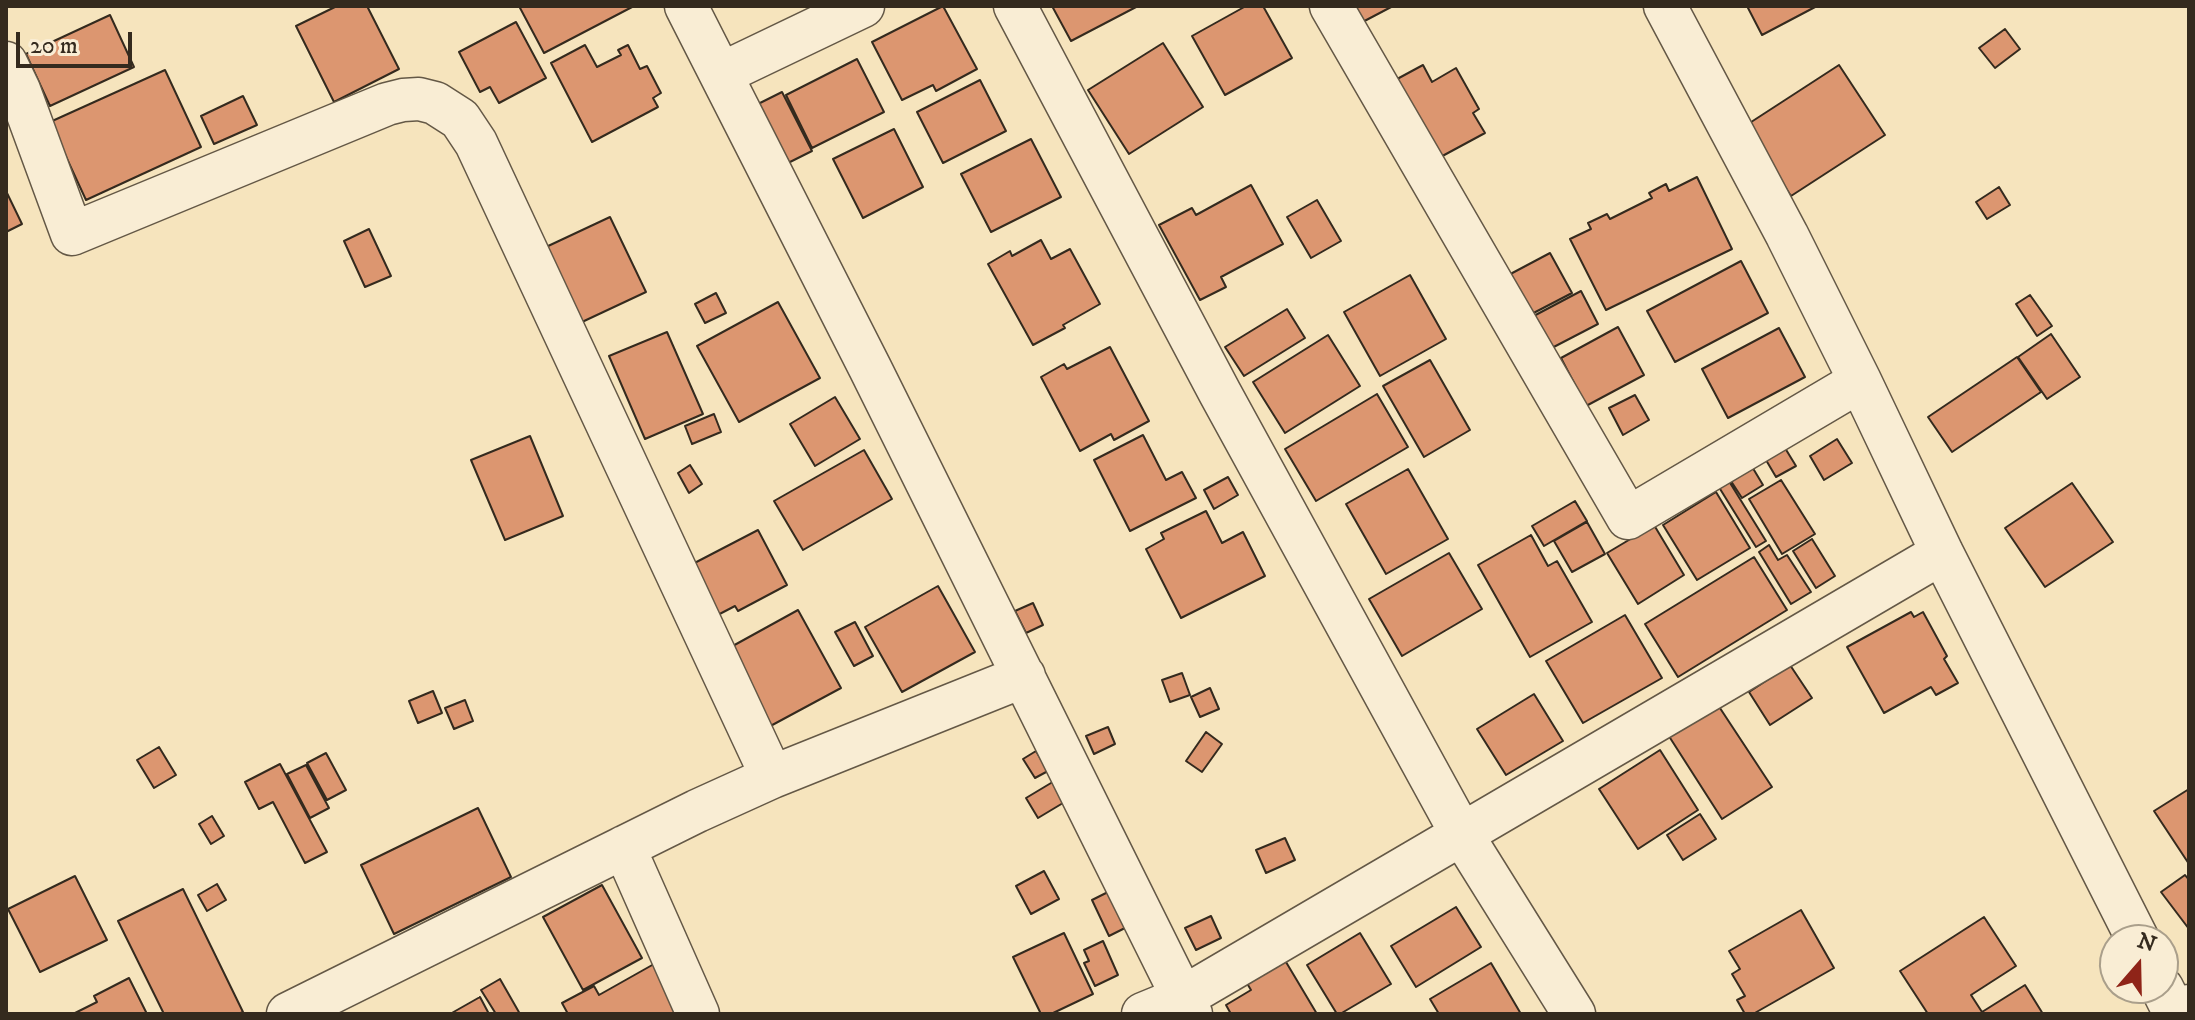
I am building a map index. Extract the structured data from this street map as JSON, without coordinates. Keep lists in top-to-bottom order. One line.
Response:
{"scale_bar":"20 m","north":"top"}
